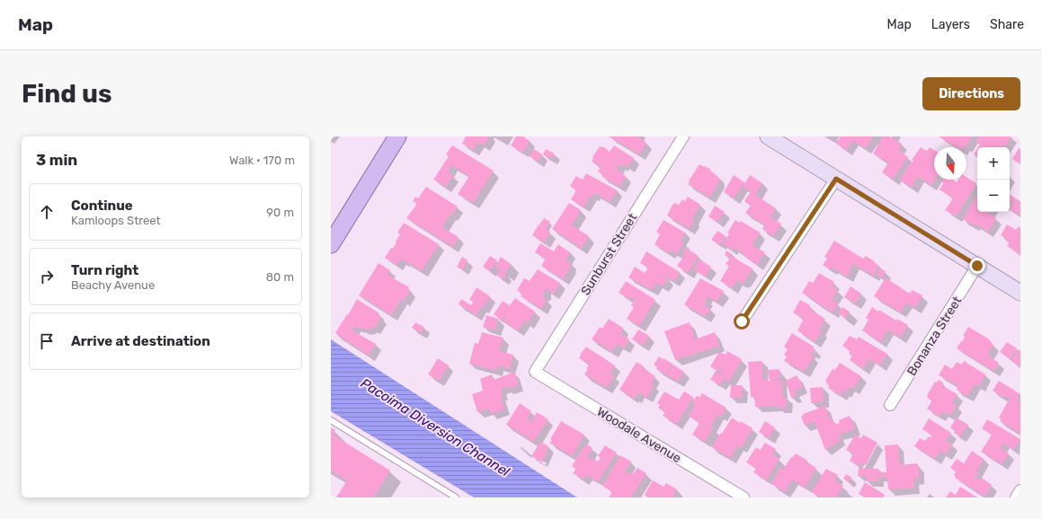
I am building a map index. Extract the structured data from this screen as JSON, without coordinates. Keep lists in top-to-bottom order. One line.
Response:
{"streets":{"street":["Sunburst Street","Bonanza Street","Woodale Avenue"]},"crossings":[["Sunburst Street","Woodale Avenue"]],"water":["Pacoima Diversion Channel"],"north":"bottom","page":{"header":"Map","nav":["Map","Layers","Share"],"buttons":"Directions","title":"Find us","heading":["3 min","Walk · 170 m"],"map_buttons":["+","−"],"list":[["Continue","Kamloops Street","90 m"],["Turn right","Beachy Avenue","80 m"],"Arrive at destination"]}}
